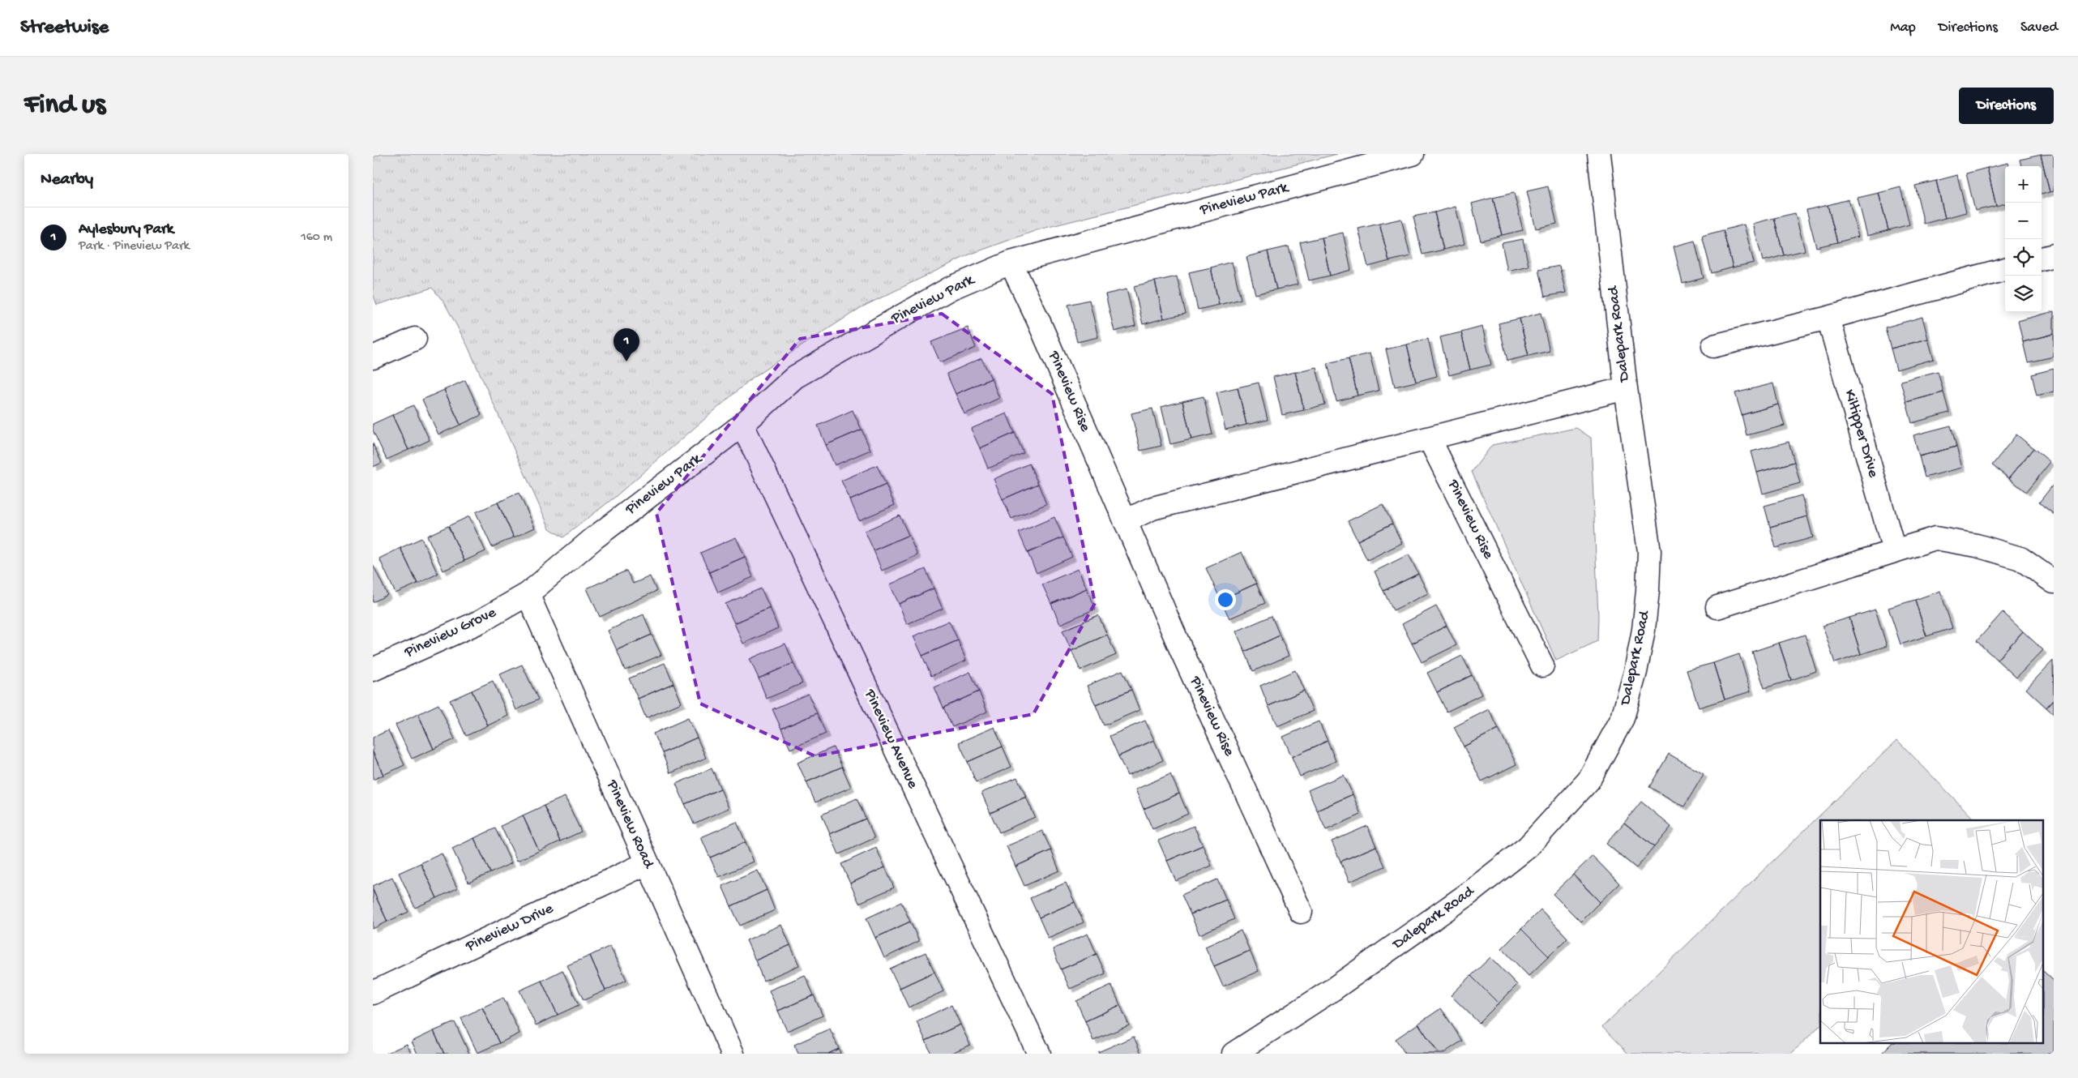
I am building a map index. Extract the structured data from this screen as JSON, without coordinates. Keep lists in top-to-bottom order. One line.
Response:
{"streets":{"street":["Pineview Park","Dalepark Road","Pineview Rise","Kiltipper Drive","Pineview Grove","Pineview Avenue","Pineview Road","Pineview Drive"]},"crossings":[["Pineview Park","Pineview Rise"],["Pineview Park","Pineview Grove"],["Pineview Park","Pineview Avenue"],["Pineview Park","Pineview Road"],["Pineview Grove","Pineview Road"],["Pineview Road","Pineview Drive"]],"page":{"header":"Streetwise","nav":["Map","Directions","Saved"],"buttons":"Directions","title":"Find us","heading":"Nearby","map_buttons":["+","−"],"list":[{"mark":"1","name":"Aylesbury Park","note":"Park · Pineview Park","value":"160 m"}],"pins":"1"}}
